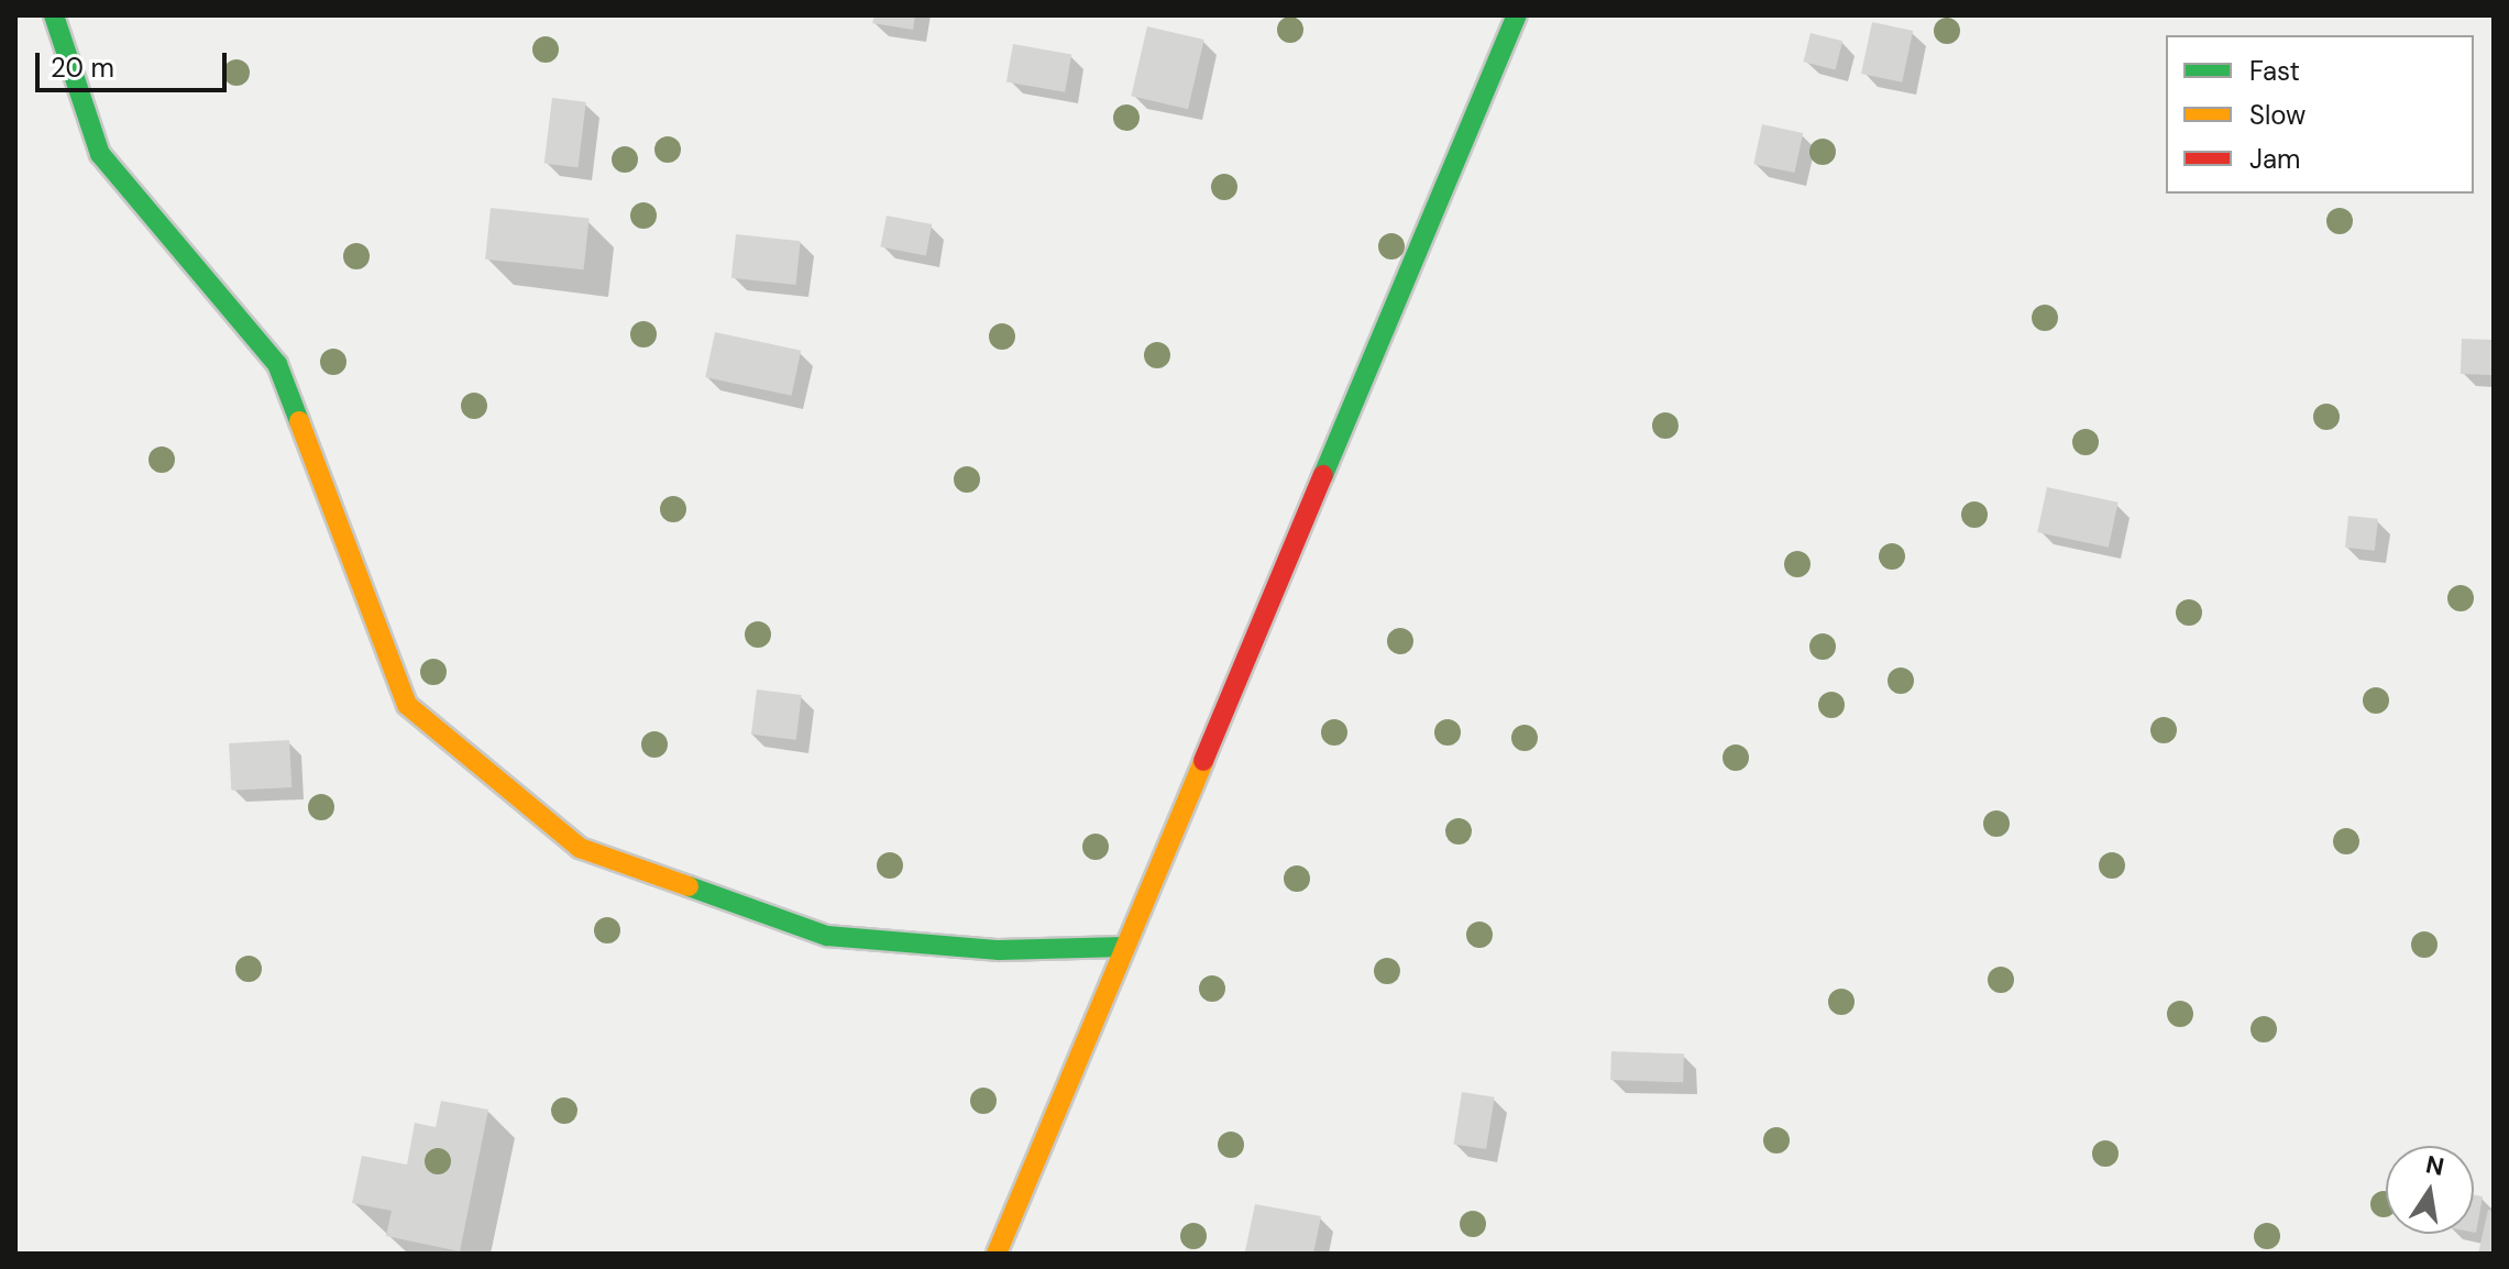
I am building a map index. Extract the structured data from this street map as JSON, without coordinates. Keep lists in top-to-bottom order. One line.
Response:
{"legend":["Fast","Slow","Jam"],"scale_bar":"20 m","north":"top"}
